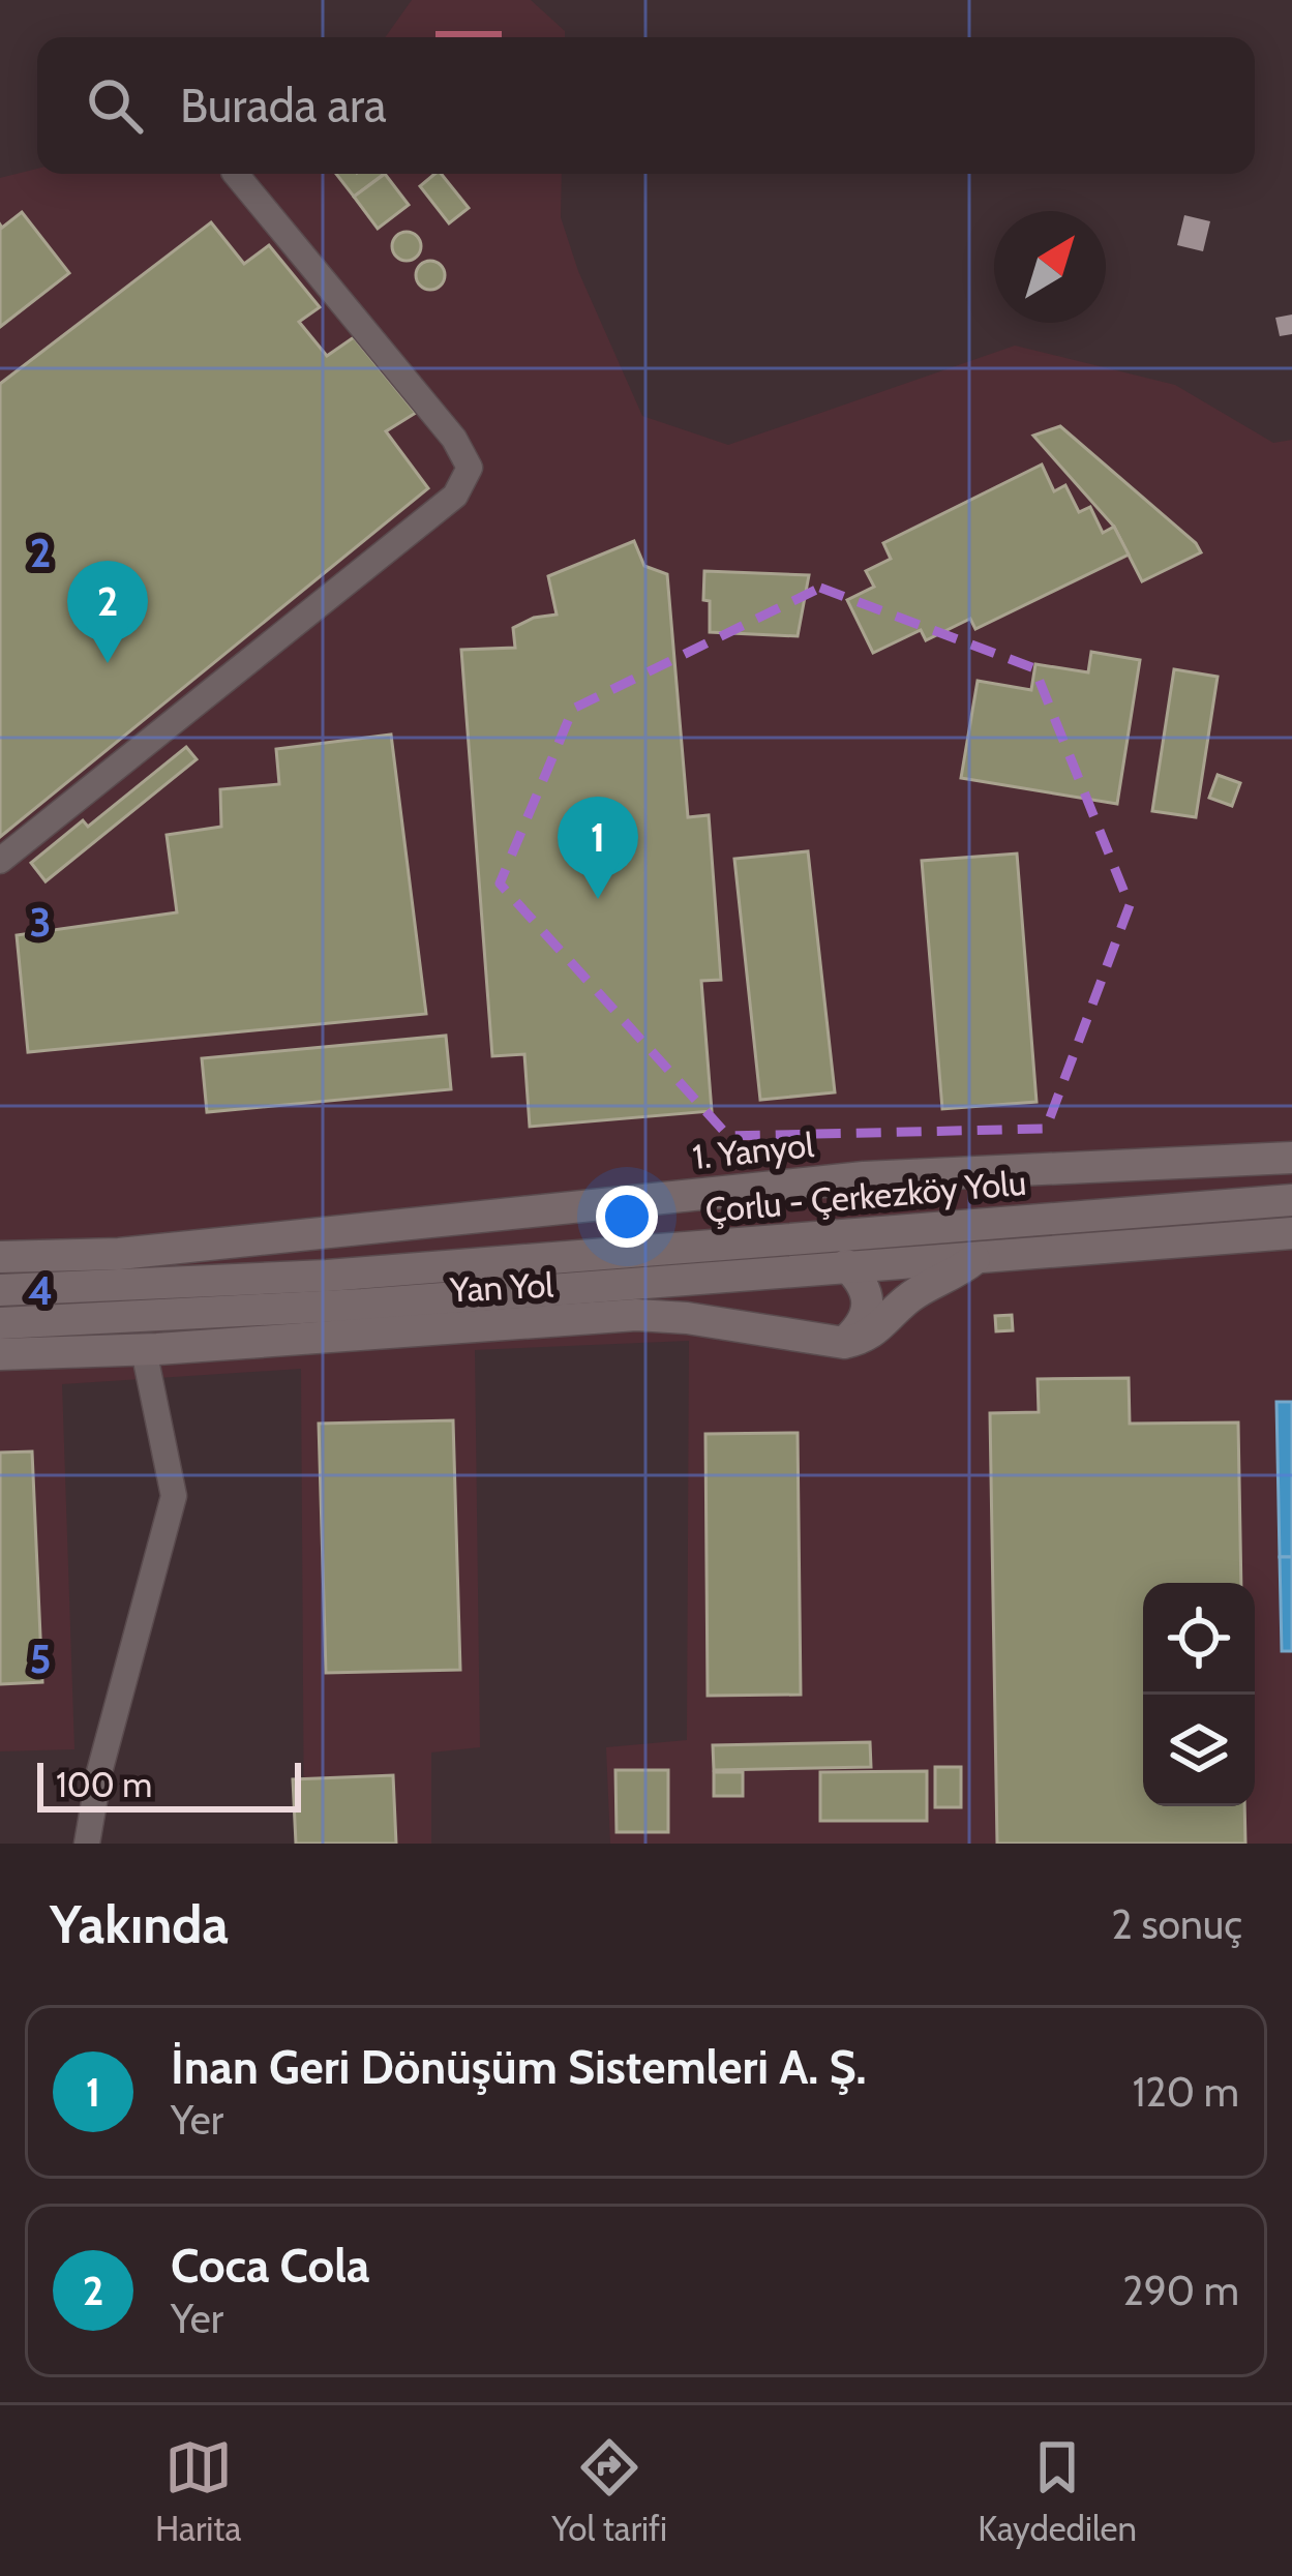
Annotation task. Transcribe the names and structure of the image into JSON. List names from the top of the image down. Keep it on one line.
{"streets":{"main road":["1. Yanyol","Çorlu - Çerkezköy Yolu","Yan Yol"]},"scale_bar":"100 m","north":"top right","page":{"search":"Burada ara","pins":["2","1"],"scale":"100 m","heading":["Yakında","2 sonuç"],"list":[{"mark":"1","name":"İnan Geri Dönüşüm Sistemleri A. Ş.","note":"Yer","value":"120 m"},{"mark":"2","name":"Coca Cola","note":"Yer","value":"290 m"}],"nav":["Harita","Yol tarifi","Kaydedilen"]},"grid":{"rows":["2","3","4","5"]}}
